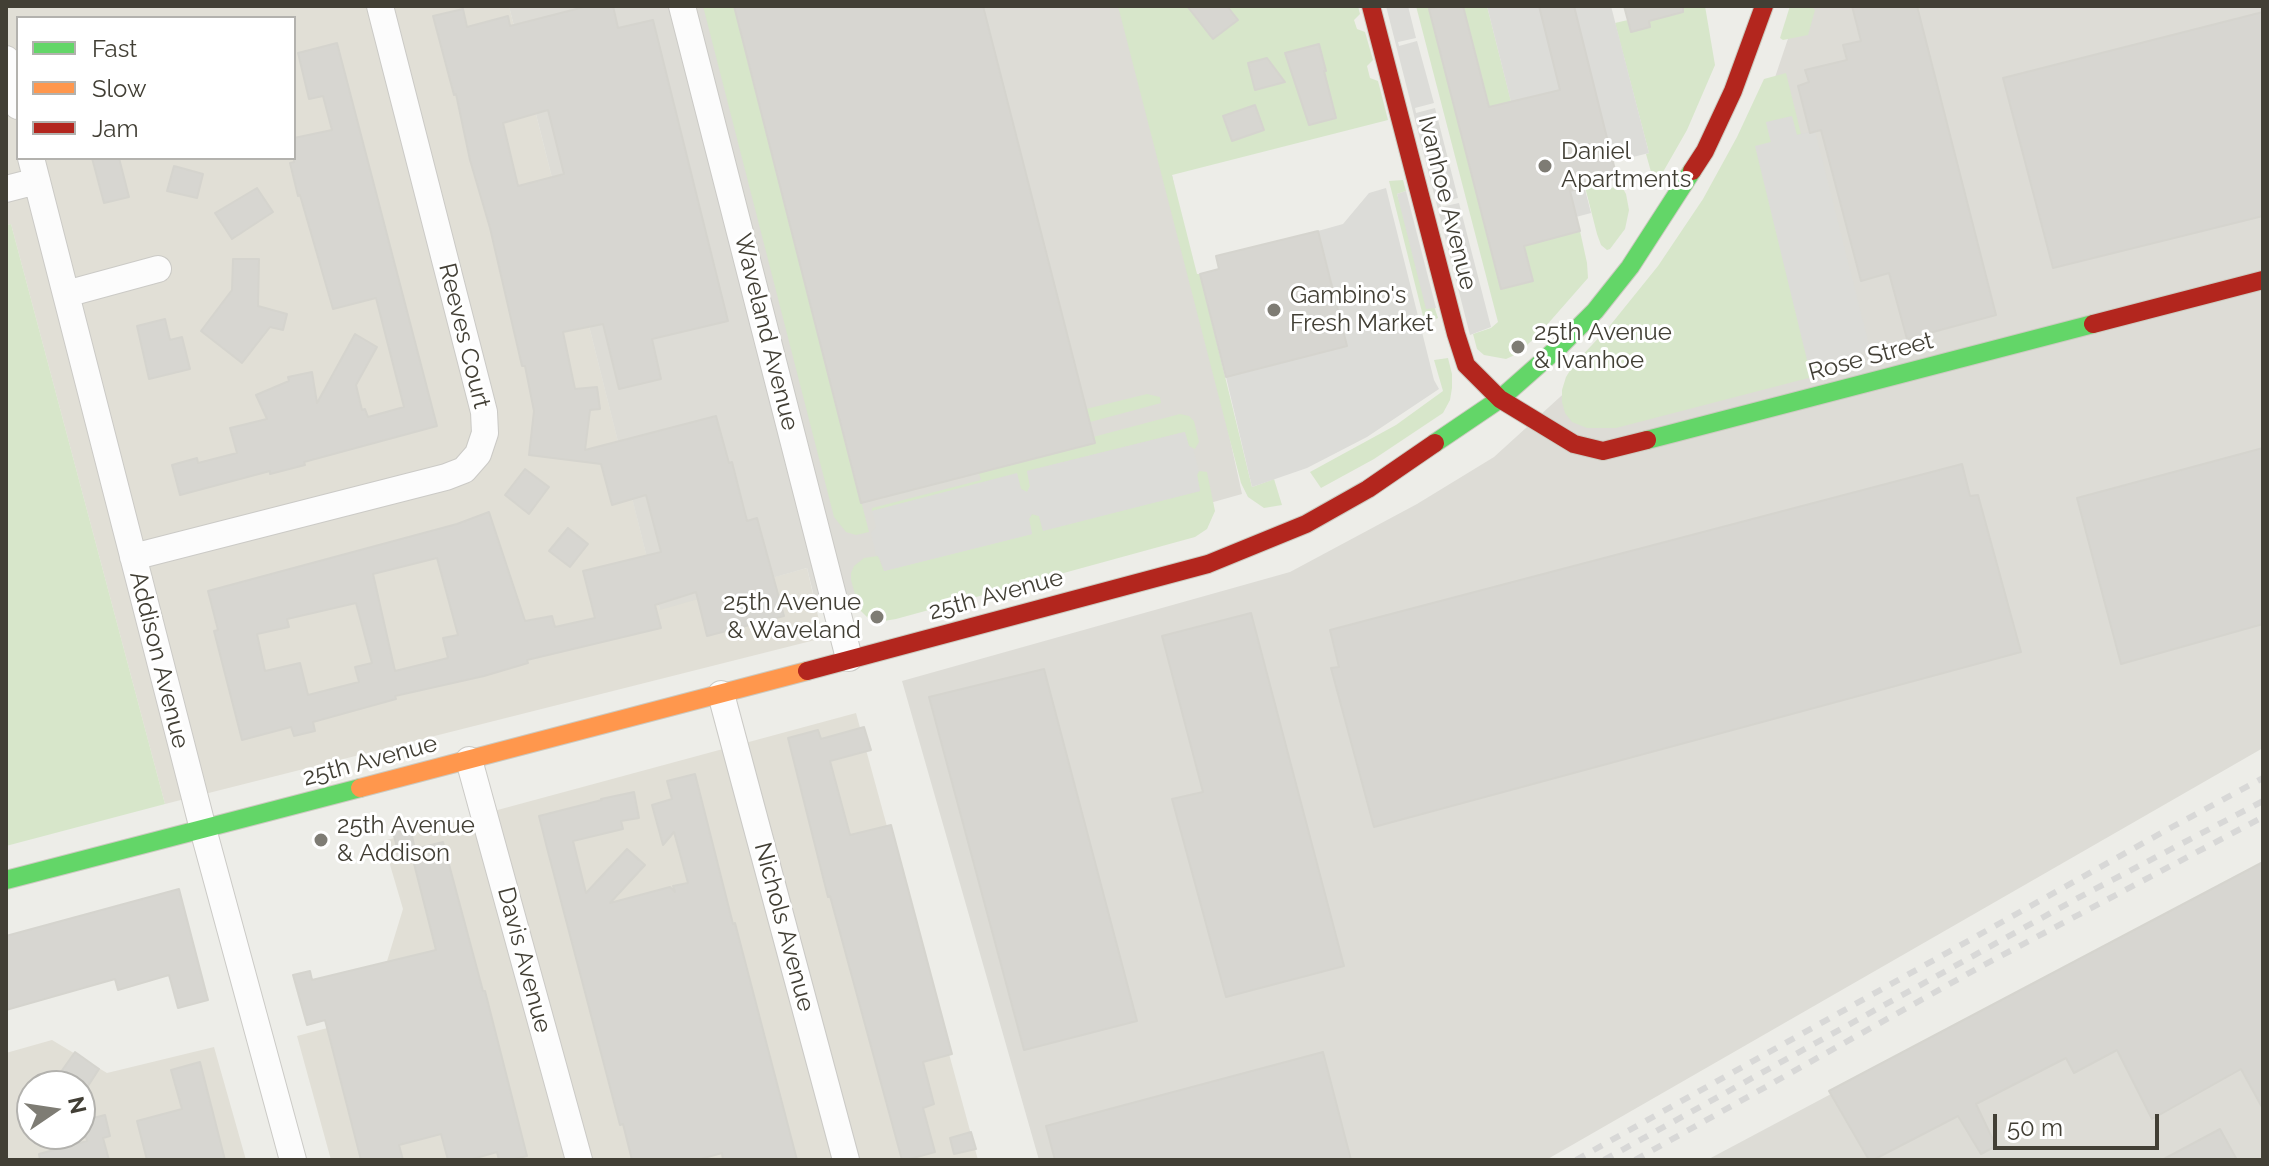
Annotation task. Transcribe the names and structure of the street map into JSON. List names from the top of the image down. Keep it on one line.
{"streets":{"street":["Ivanhoe Avenue","Waveland Avenue","Reeves Court","Rose Street","25th Avenue","Addison Avenue","Nichols Avenue","Davis Avenue"]},"crossings":[["Ivanhoe Avenue","Rose Street"],["Ivanhoe Avenue","25th Avenue"],["Waveland Avenue","25th Avenue"],["Reeves Court","Addison Avenue"],["Rose Street","25th Avenue"],["25th Avenue","Addison Avenue"],["25th Avenue","Nichols Avenue"],["25th Avenue","Davis Avenue"]],"places":["Daniel Apartments","Gambino's Fresh Market","25th Avenue & Ivanhoe","25th Avenue & Waveland","25th Avenue & Addison"],"legend":["Fast","Slow","Jam"],"scale_bar":"50 m","north":"right"}
